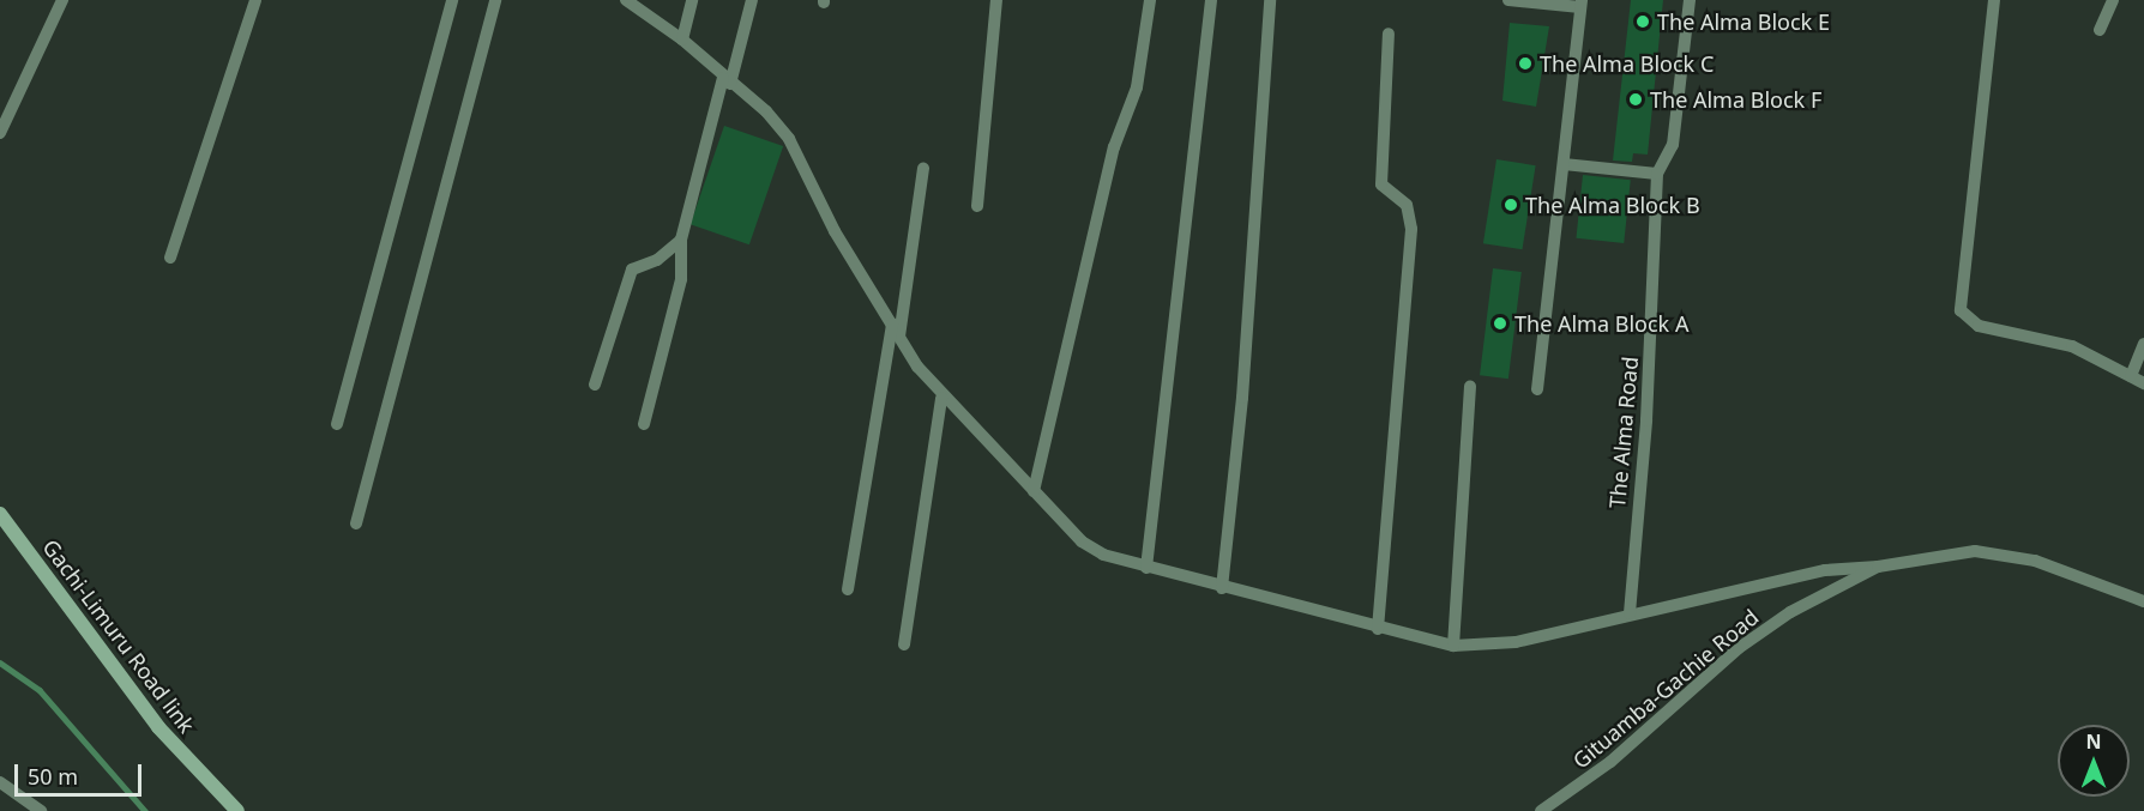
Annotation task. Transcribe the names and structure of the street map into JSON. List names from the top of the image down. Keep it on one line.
{"streets":{"main road":["Gachi-Limuru Road link"],"street":["The Alma Road","Gituamba-Gachie Road"]},"places":["The Alma Block E","The Alma Block C","The Alma Block F","The Alma Block B","The Alma Block A"],"scale_bar":"50 m","north":"top"}
